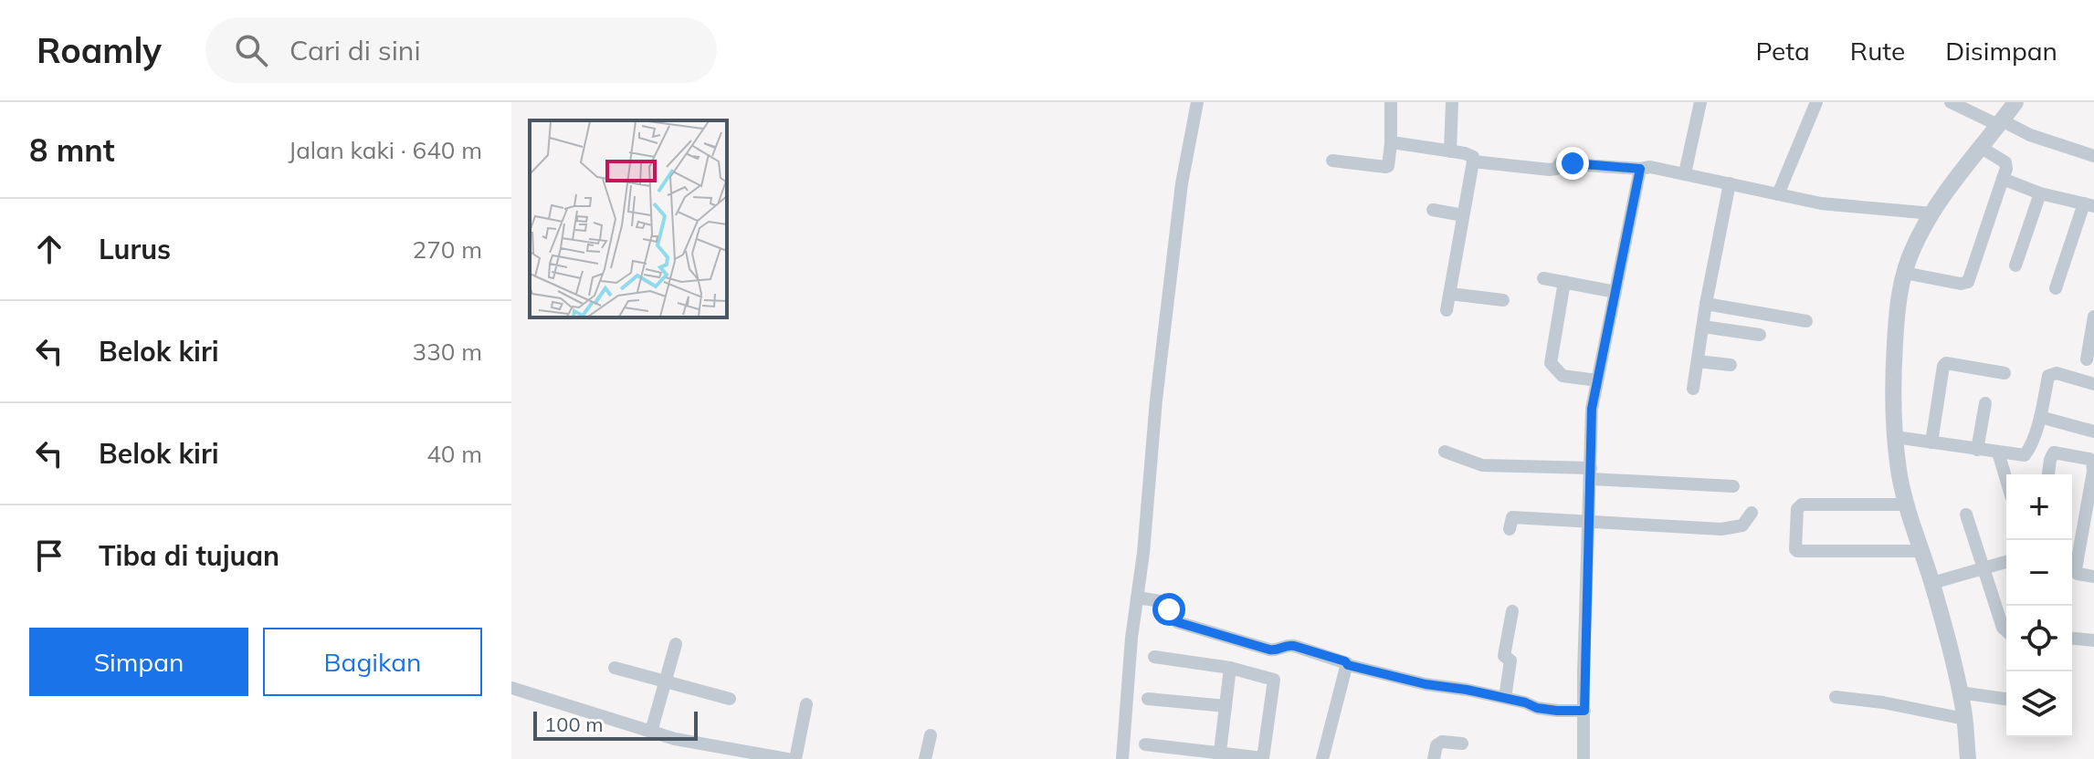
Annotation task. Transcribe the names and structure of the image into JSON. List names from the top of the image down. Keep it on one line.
{"scale_bar":"100 m","page":{"header":"Roamly","search":"Cari di sini","nav":["Peta","Rute","Disimpan"],"heading":["8 mnt","Jalan kaki · 640 m"],"list":[["Lurus","270 m"],["Belok kiri","330 m"],["Belok kiri","40 m"],"Tiba di tujuan"],"map_buttons":["+","−"],"buttons":["Simpan","Bagikan"],"scale":"100 m"}}
